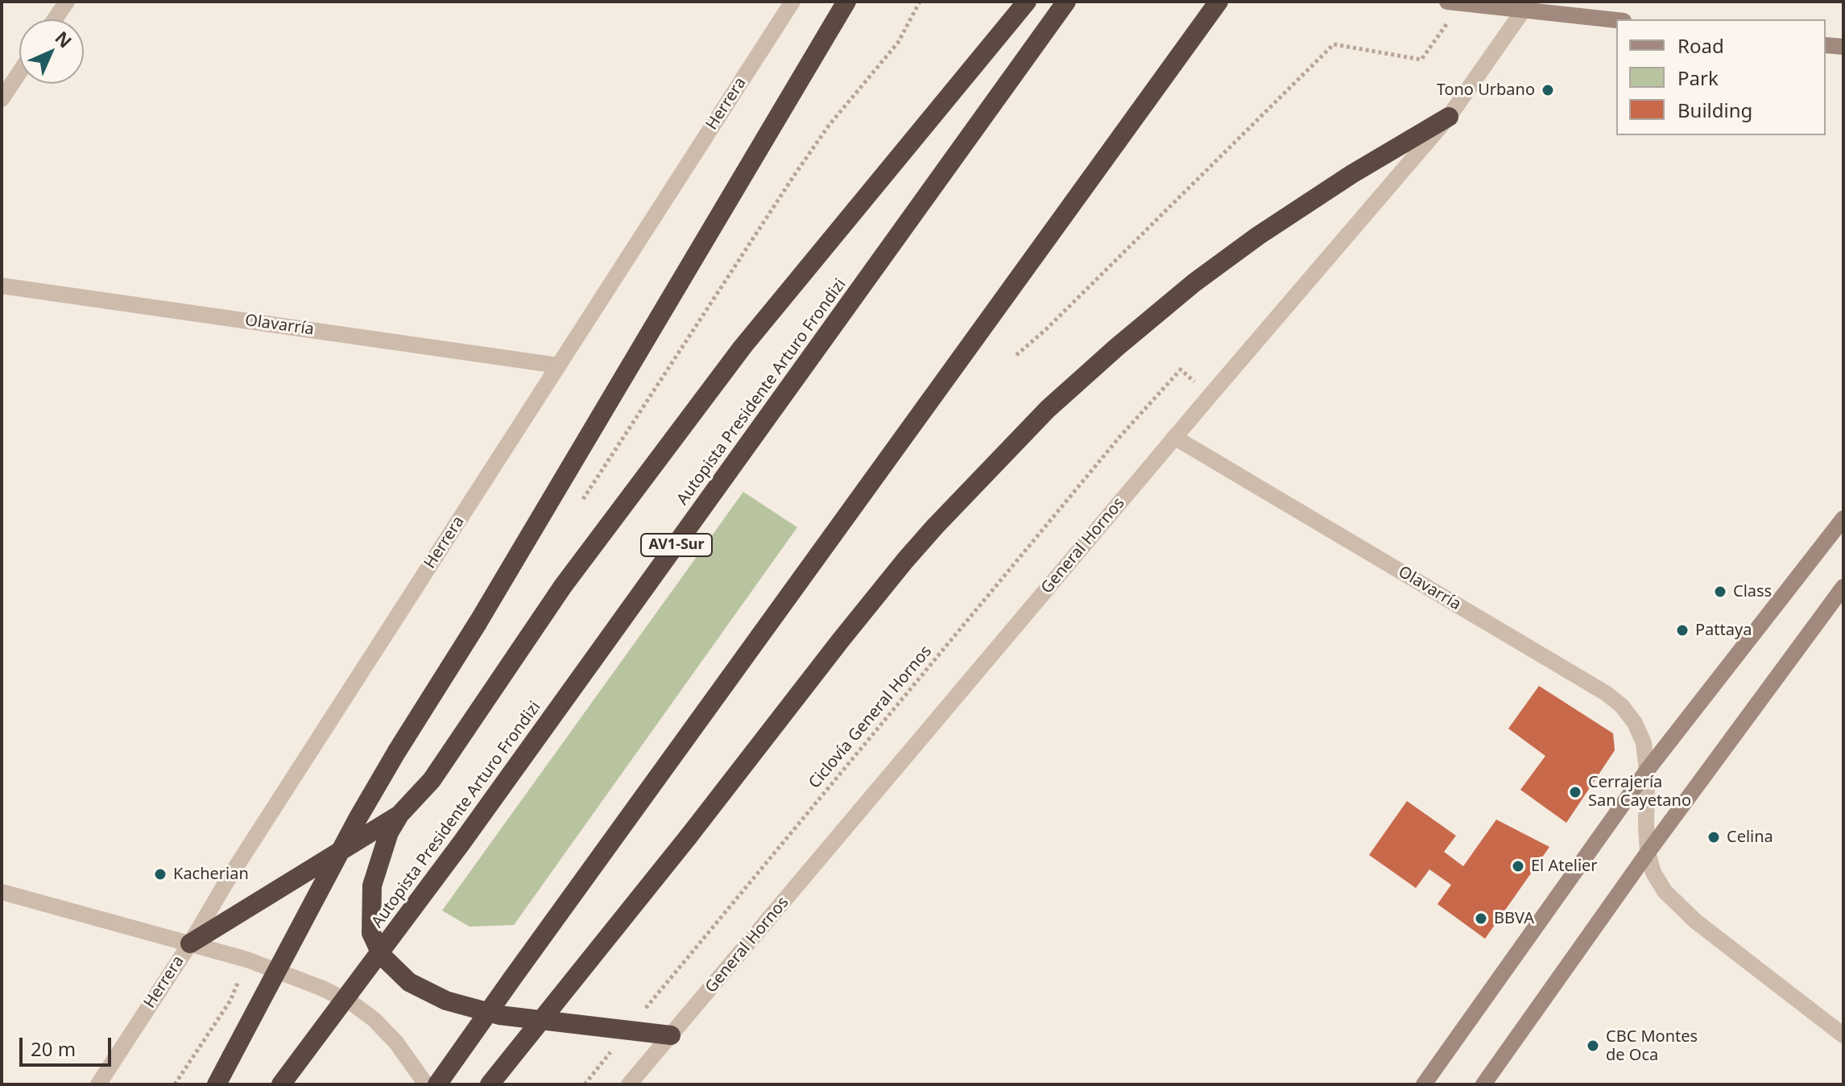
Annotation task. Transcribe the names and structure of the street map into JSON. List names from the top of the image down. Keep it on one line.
{"streets":{"highway":["Autopista Presidente Arturo Frondizi","AV1-Sur"],"street":["Herrera","Olavarría","General Hornos"],"path":["Ciclovía General Hornos"]},"crossings":[["Herrera","Olavarría"],["Olavarría","General Hornos"]],"places":["Tono Urbano","Class","Pattaya","Cerrajería San Cayetano","Celina","El Atelier","Kacherian","BBVA","CBC Montes de Oca"],"legend":["Road","Park","Building"],"scale_bar":"20 m","north":"top right"}
